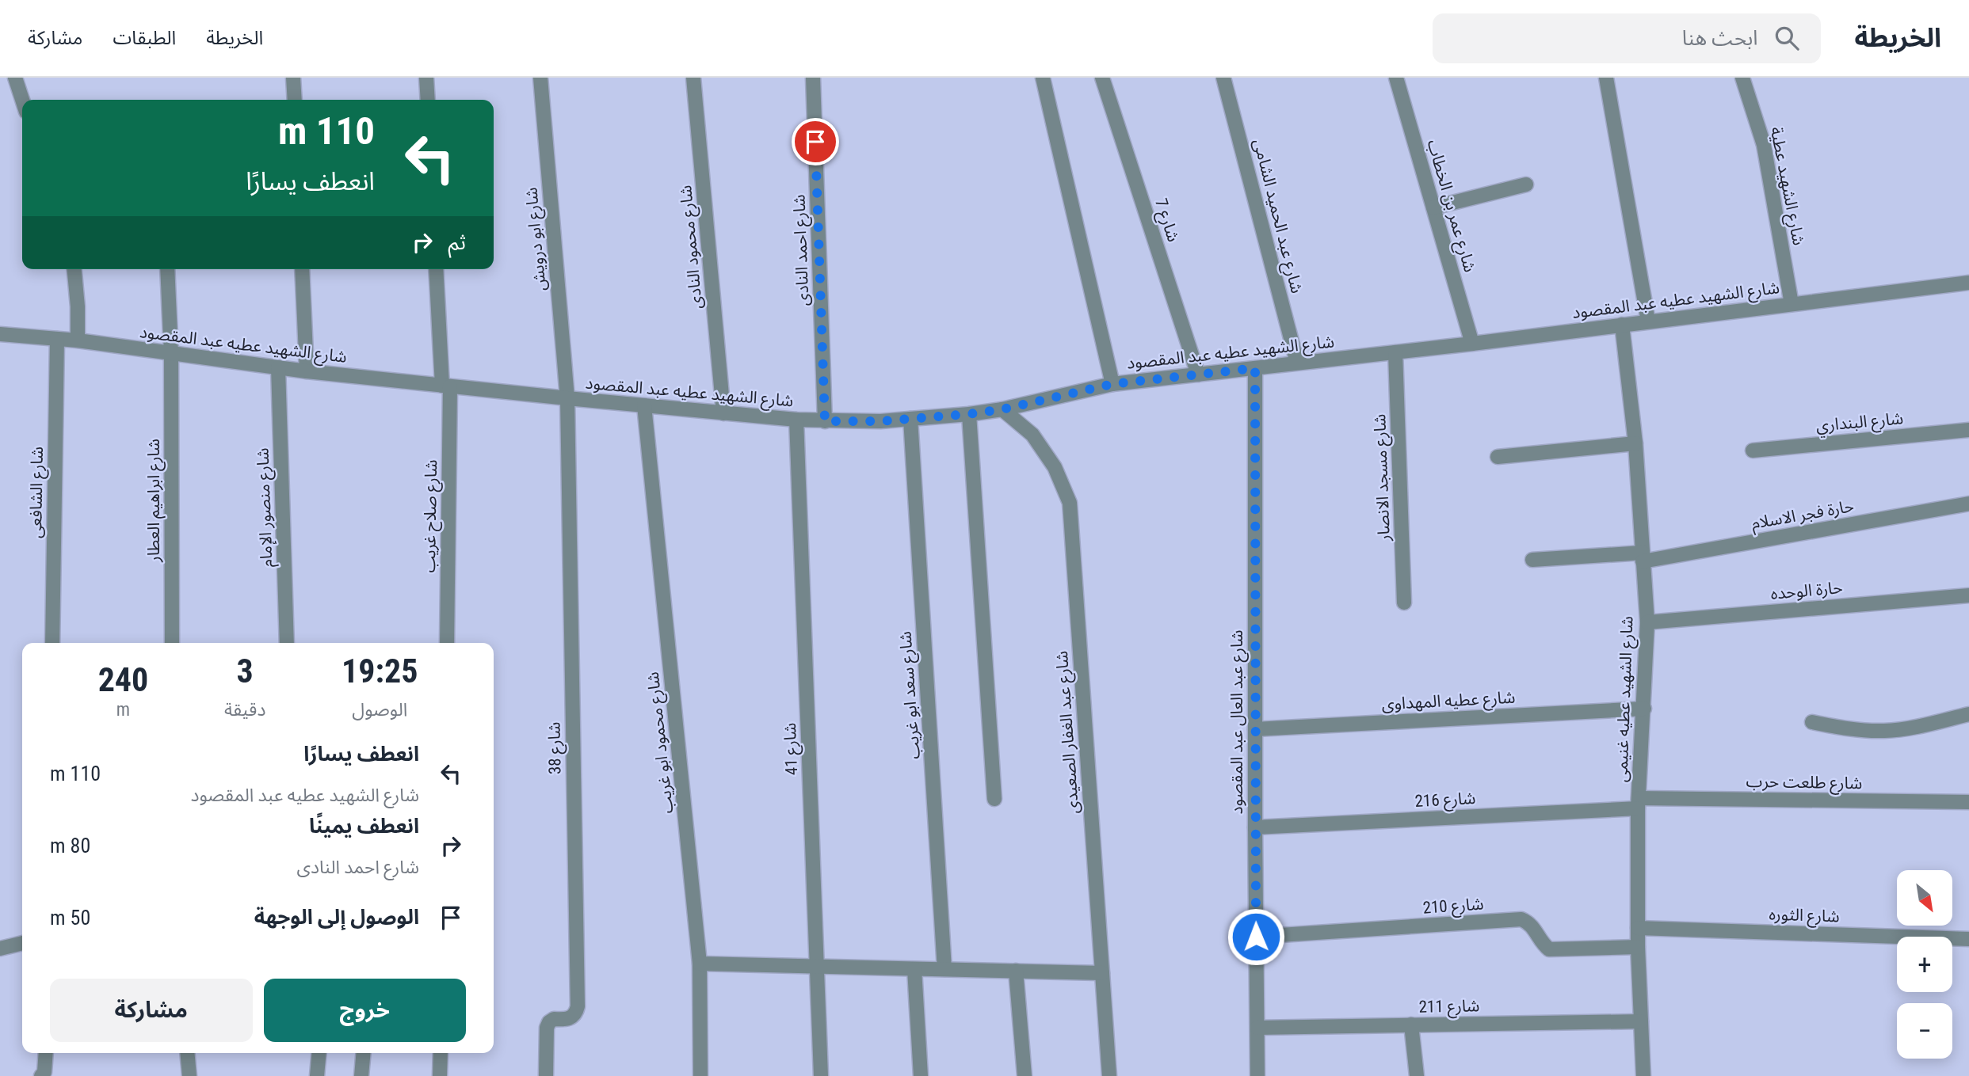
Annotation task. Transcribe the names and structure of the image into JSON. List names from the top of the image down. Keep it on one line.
{"streets":{"street":["شارع الشهيد عطية","شارع عمر بن الخطاب","شارع عبد الحميد الشامى","شارع 7","شارع ابو درويش","شارع محمود النادى","شارع احمد النادى","شارع الشهيد عطيه عبد المقصود","شارع البنداري","شارع مسجد الانصار","شارع الشافعى","شارع ابراهيم العطار","شارع منصور الإمام","حارة فجر الاسلام","شارع صلاح غريب","حارة الوحده","شارع سعد ابو غريب","شارع الشهيد عطيه غنيمى","شارع عطيه المهداوى","شارع عبد العال عبد المقصود","شارع عبد الغفار الصعيدى","شارع محمود ابو غريب","شارع 38","شارع 41","شارع طلعت حرب","شارع 216","شارع 210","شارع الثوره","شارع 211"]},"crossings":[["شارع الشهيد عطية","شارع الشهيد عطيه عبد المقصود"],["شارع عمر بن الخطاب","شارع الشهيد عطيه عبد المقصود"],["شارع عبد الحميد الشامى","شارع الشهيد عطيه عبد المقصود"],["شارع 7","شارع الشهيد عطيه عبد المقصود"],["شارع ابو درويش","شارع الشهيد عطيه عبد المقصود"],["شارع ابو درويش","شارع 38"],["شارع محمود النادى","شارع الشهيد عطيه عبد المقصود"],["شارع احمد النادى","شارع الشهيد عطيه عبد المقصود"],["شارع الشهيد عطيه عبد المقصود","شارع مسجد الانصار"],["شارع الشهيد عطيه عبد المقصود","شارع الشافعى"],["شارع الشهيد عطيه عبد المقصود","شارع ابراهيم العطار"],["شارع الشهيد عطيه عبد المقصود","شارع منصور الإمام"],["شارع الشهيد عطيه عبد المقصود","شارع صلاح غريب"],["شارع الشهيد عطيه عبد المقصود","شارع سعد ابو غريب"],["شارع الشهيد عطيه عبد المقصود","شارع الشهيد عطيه غنيمى"],["شارع الشهيد عطيه عبد المقصود","شارع عبد العال عبد المقصود"],["شارع الشهيد عطيه عبد المقصود","شارع عبد الغفار الصعيدى"],["شارع الشهيد عطيه عبد المقصود","شارع محمود ابو غريب"],["شارع الشهيد عطيه عبد المقصود","شارع 38"],["شارع الشهيد عطيه عبد المقصود","شارع 41"],["حارة فجر الاسلام","شارع الشهيد عطيه غنيمى"],["حارة الوحده","شارع الشهيد عطيه غنيمى"],["شارع الشهيد عطيه غنيمى","شارع عطيه المهداوى"],["شارع الشهيد عطيه غنيمى","شارع طلعت حرب"],["شارع الشهيد عطيه غنيمى","شارع 216"],["شارع الشهيد عطيه غنيمى","شارع 210"],["شارع الشهيد عطيه غنيمى","شارع الثوره"],["شارع الشهيد عطيه غنيمى","شارع 211"],["شارع عطيه المهداوى","شارع عبد العال عبد المقصود"],["شارع عبد العال عبد المقصود","شارع 216"],["شارع عبد العال عبد المقصود","شارع 210"],["شارع عبد العال عبد المقصود","شارع 211"],["شارع طلعت حرب","شارع 216"]],"north":"bottom right","page":{"header":"الخريطة","search":"ابحث هنا","nav":["الخريطة","الطبقات","مشاركة"],"turn":["110 m","انعطف يسارًا"],"then":"ثم","eta":["19:25","الوصول","3","دقيقة","240","m"],"list":[{"name":"انعطف يسارًا","note":"شارع الشهيد عطيه عبد المقصود","value":"110 m"},{"name":"انعطف يمينًا","note":"شارع احمد النادى","value":"80 m"},{"name":"الوصول إلى الوجهة","value":"50 m"}],"map_buttons":["+","−"],"buttons":["خروج","مشاركة"]}}
